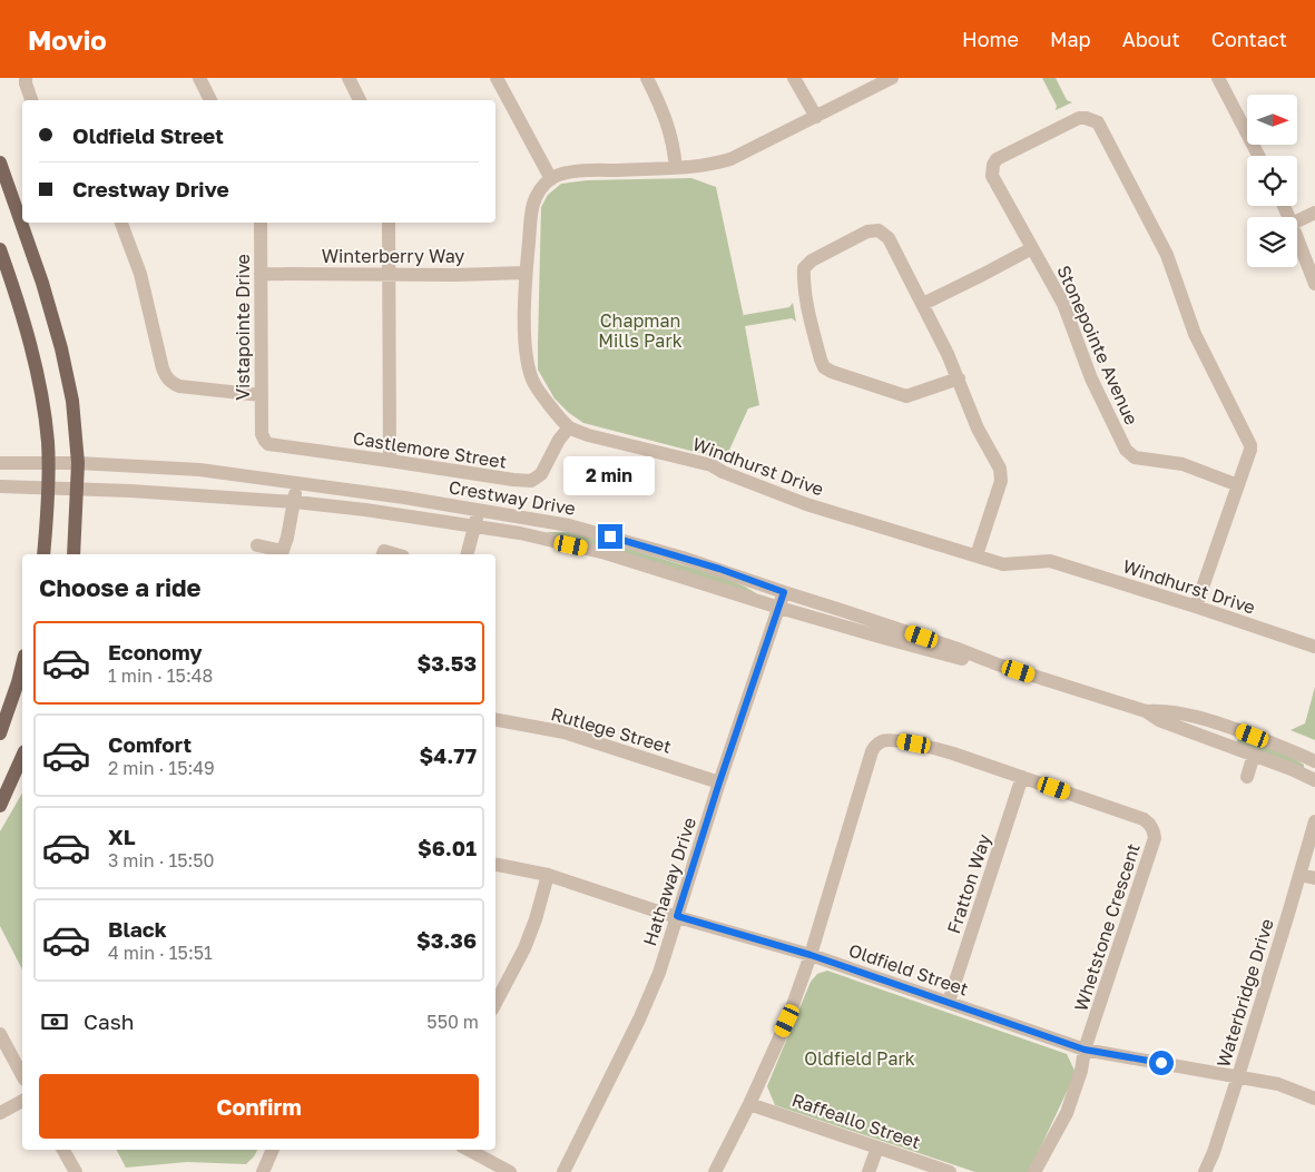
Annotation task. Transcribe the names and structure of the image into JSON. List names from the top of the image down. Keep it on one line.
{"streets":{"street":["Winterberry Way","Vistapointe Drive","Stonepointe Avenue","Castlemore Street","Windhurst Drive","Crestway Drive","Rutlege Street","Hathaway Drive","Fratton Way","Whetstone Crescent","Oldfield Street","Waterbridge Drive","Raffeallo Street"]},"crossings":[["Winterberry Way","Vistapointe Drive"],["Winterberry Way","Windhurst Drive"],["Vistapointe Drive","Castlemore Street"],["Stonepointe Avenue","Windhurst Drive"],["Castlemore Street","Windhurst Drive"],["Crestway Drive","Hathaway Drive"],["Rutlege Street","Hathaway Drive"],["Hathaway Drive","Oldfield Street"],["Fratton Way","Whetstone Crescent"],["Fratton Way","Oldfield Street"],["Whetstone Crescent","Oldfield Street"],["Oldfield Street","Waterbridge Drive"]],"parks":["Chapman Mills Park","Oldfield Park"],"north":"right","page":{"header":"Movio","nav":["Home","Map","About","Contact"],"banner":["Oldfield Street","Crestway Drive"],"bubble":"2 min","heading":"Choose a ride","list":[{"name":"Economy","note":"1 min · 15:48","value":"$3.53"},{"name":"Comfort","note":"2 min · 15:49","value":"$4.77"},{"name":"XL","note":"3 min · 15:50","value":"$6.01"},{"name":"Black","note":"4 min · 15:51","value":"$3.36"}],"pay":["Cash","550 m"],"buttons":"Confirm"}}
